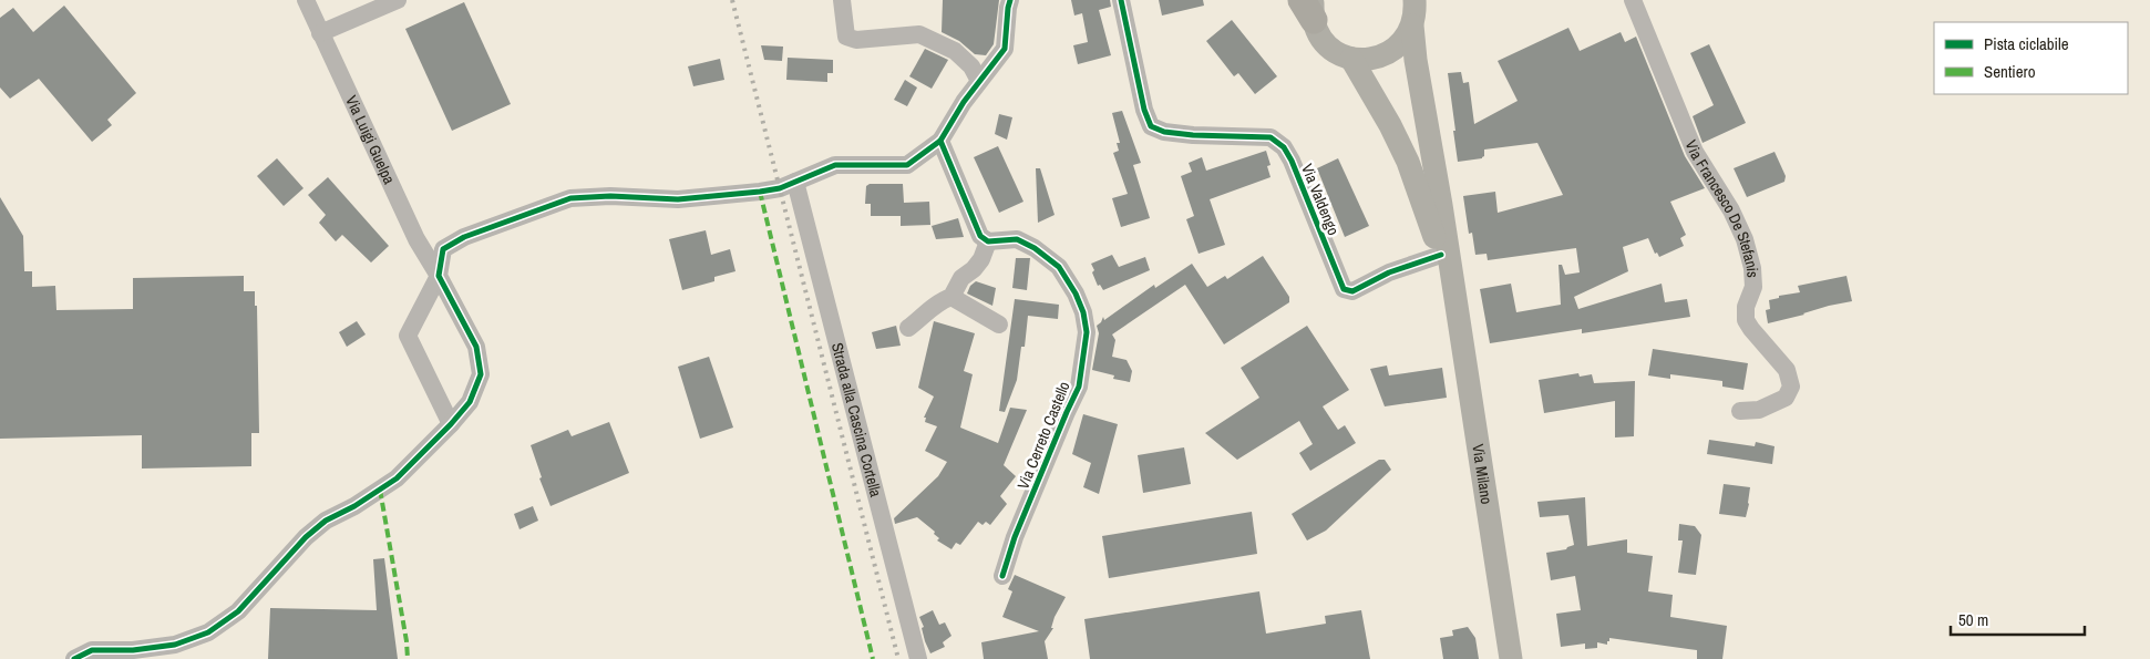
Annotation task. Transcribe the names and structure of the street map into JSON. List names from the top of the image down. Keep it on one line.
{"streets":{"main road":["Via Milano"],"street":["Via Luigi Guelpa","Via Valdengo","Via Francesco De Stefanis","Strada alla Cascina Cortella","Via Cerreto Castello"]},"crossings":[["Via Valdengo","Via Milano"]],"legend":["Pista ciclabile","Sentiero"],"scale_bar":"50 m"}
